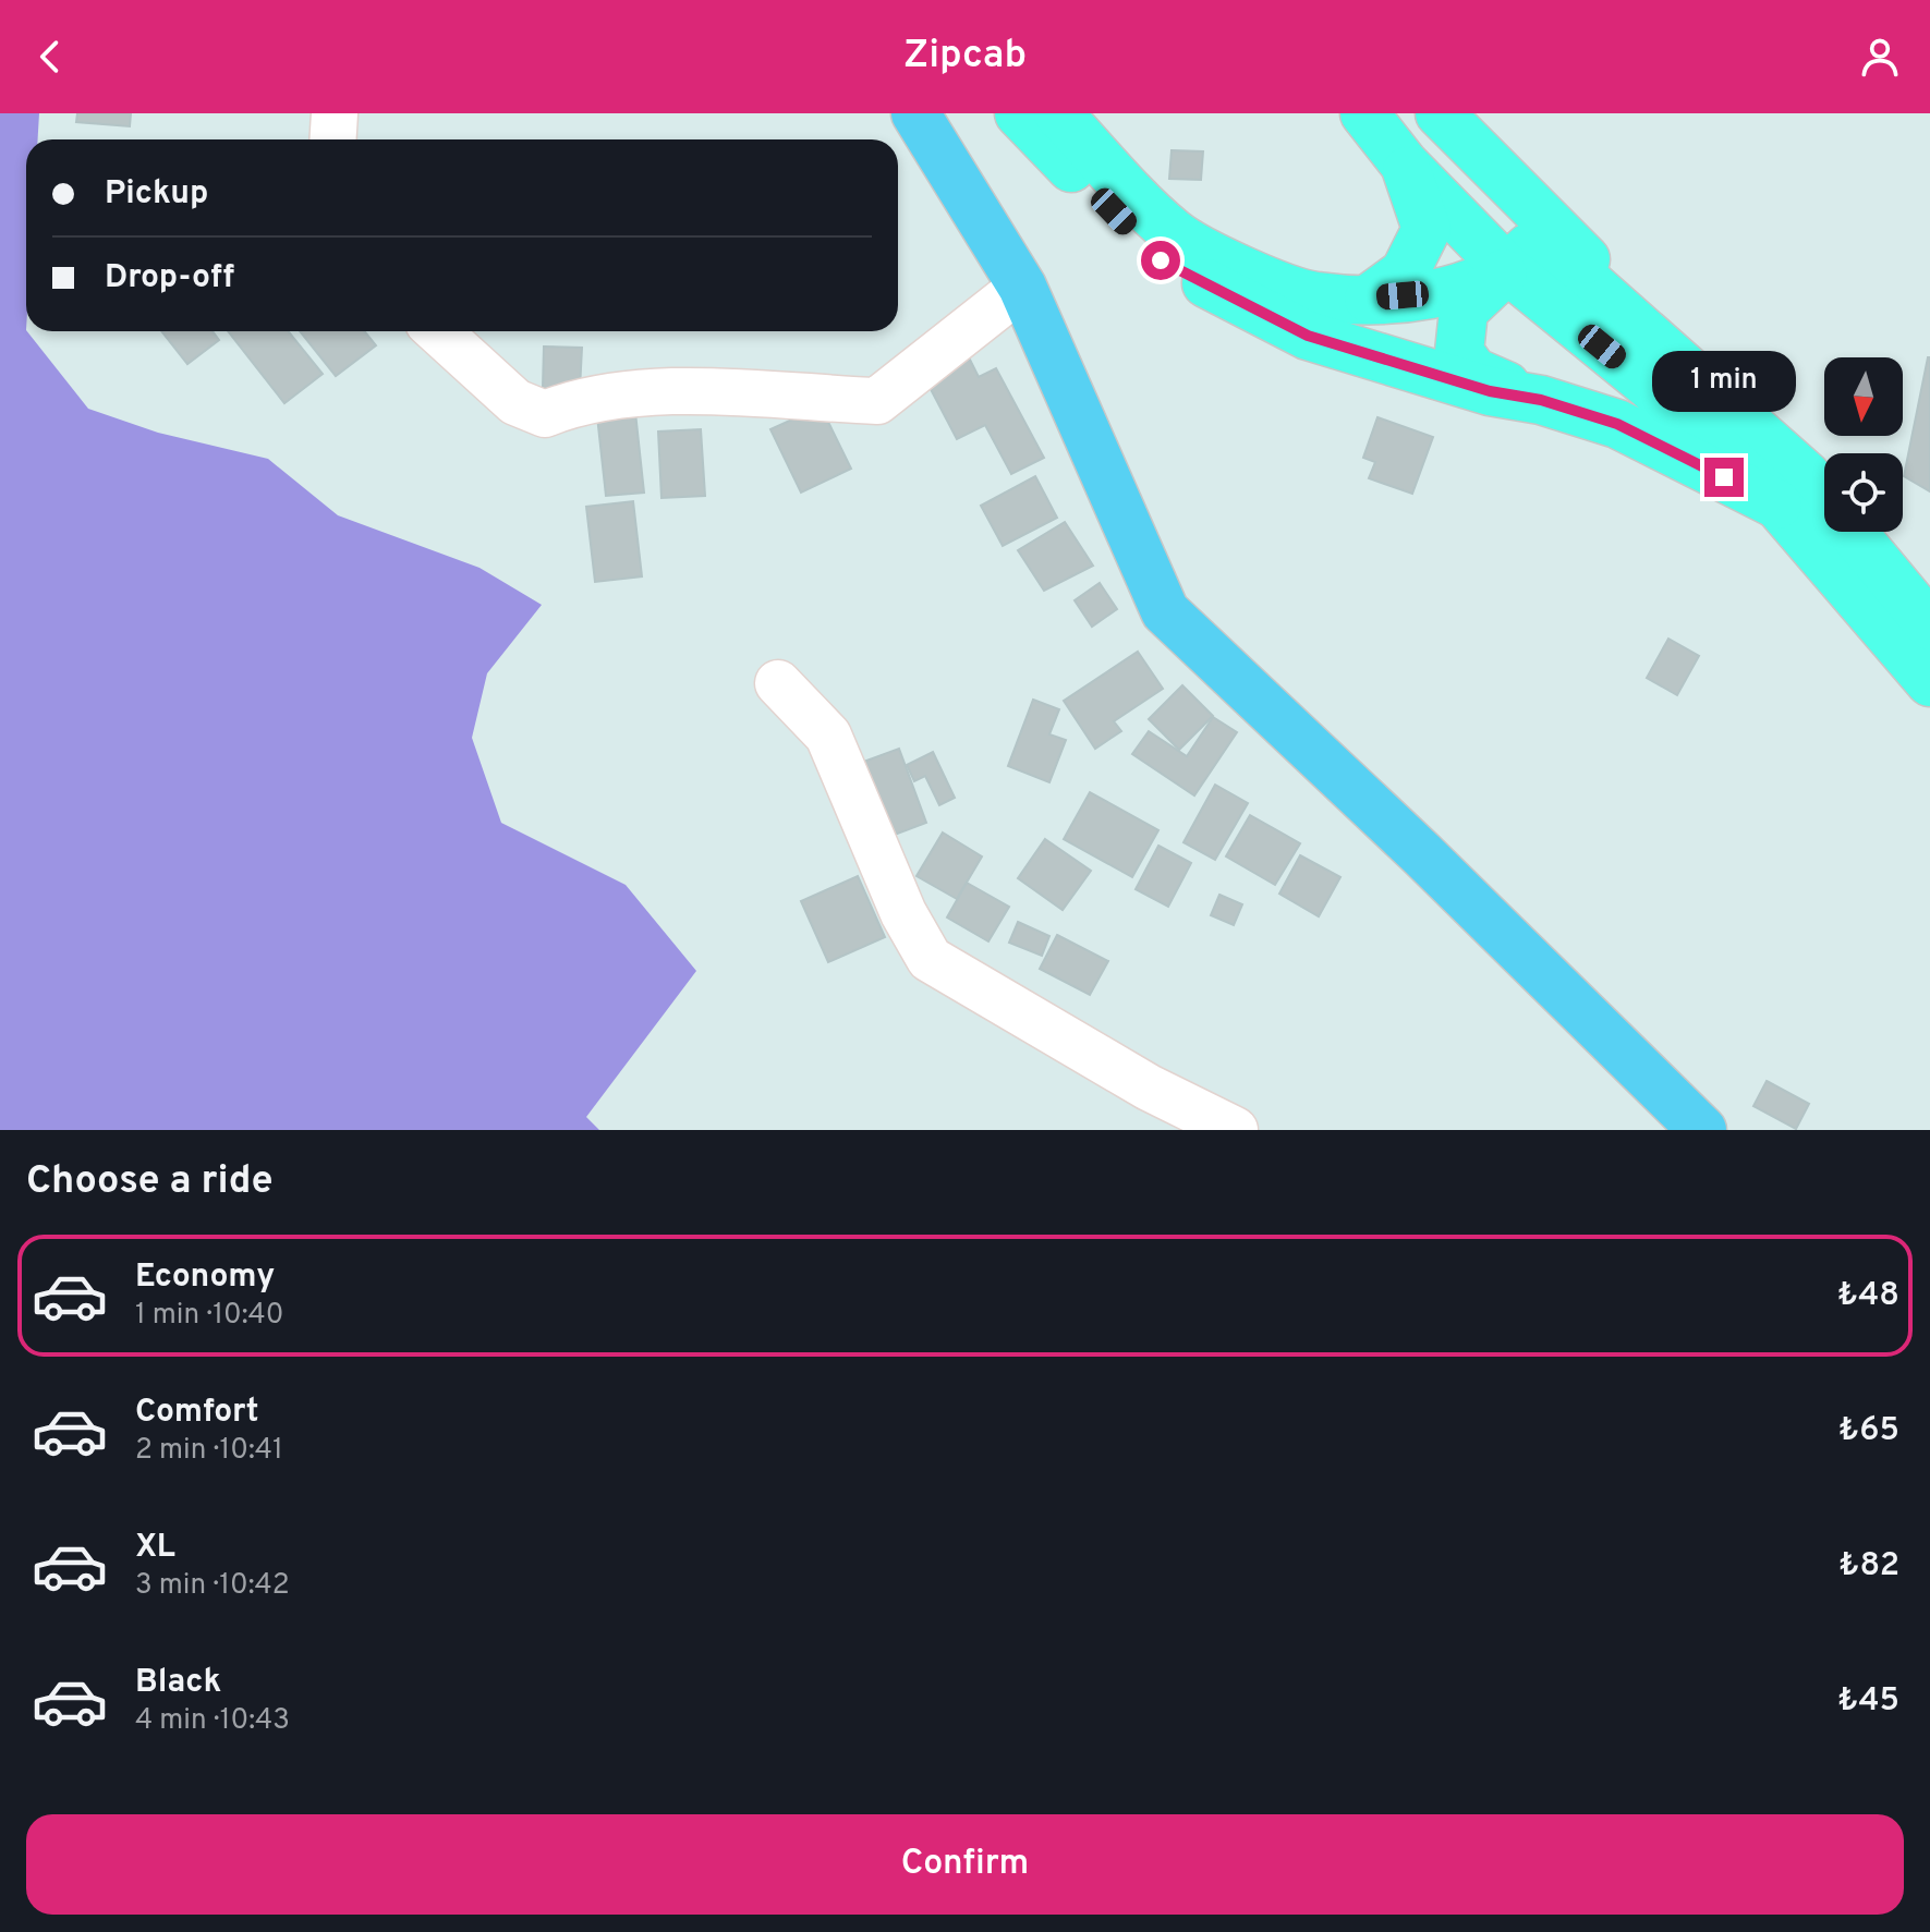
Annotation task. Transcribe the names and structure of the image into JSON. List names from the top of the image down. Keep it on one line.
{"north":"bottom","page":{"header":"Zipcab","banner":["Pickup","Drop-off"],"bubble":"1 min","heading":"Choose a ride","list":[{"name":"Economy","note":"1 min · 10:40","value":"₺48"},{"name":"Comfort","note":"2 min · 10:41","value":"₺65"},{"name":"XL","note":"3 min · 10:42","value":"₺82"},{"name":"Black","note":"4 min · 10:43","value":"₺45"}],"buttons":"Confirm"}}
